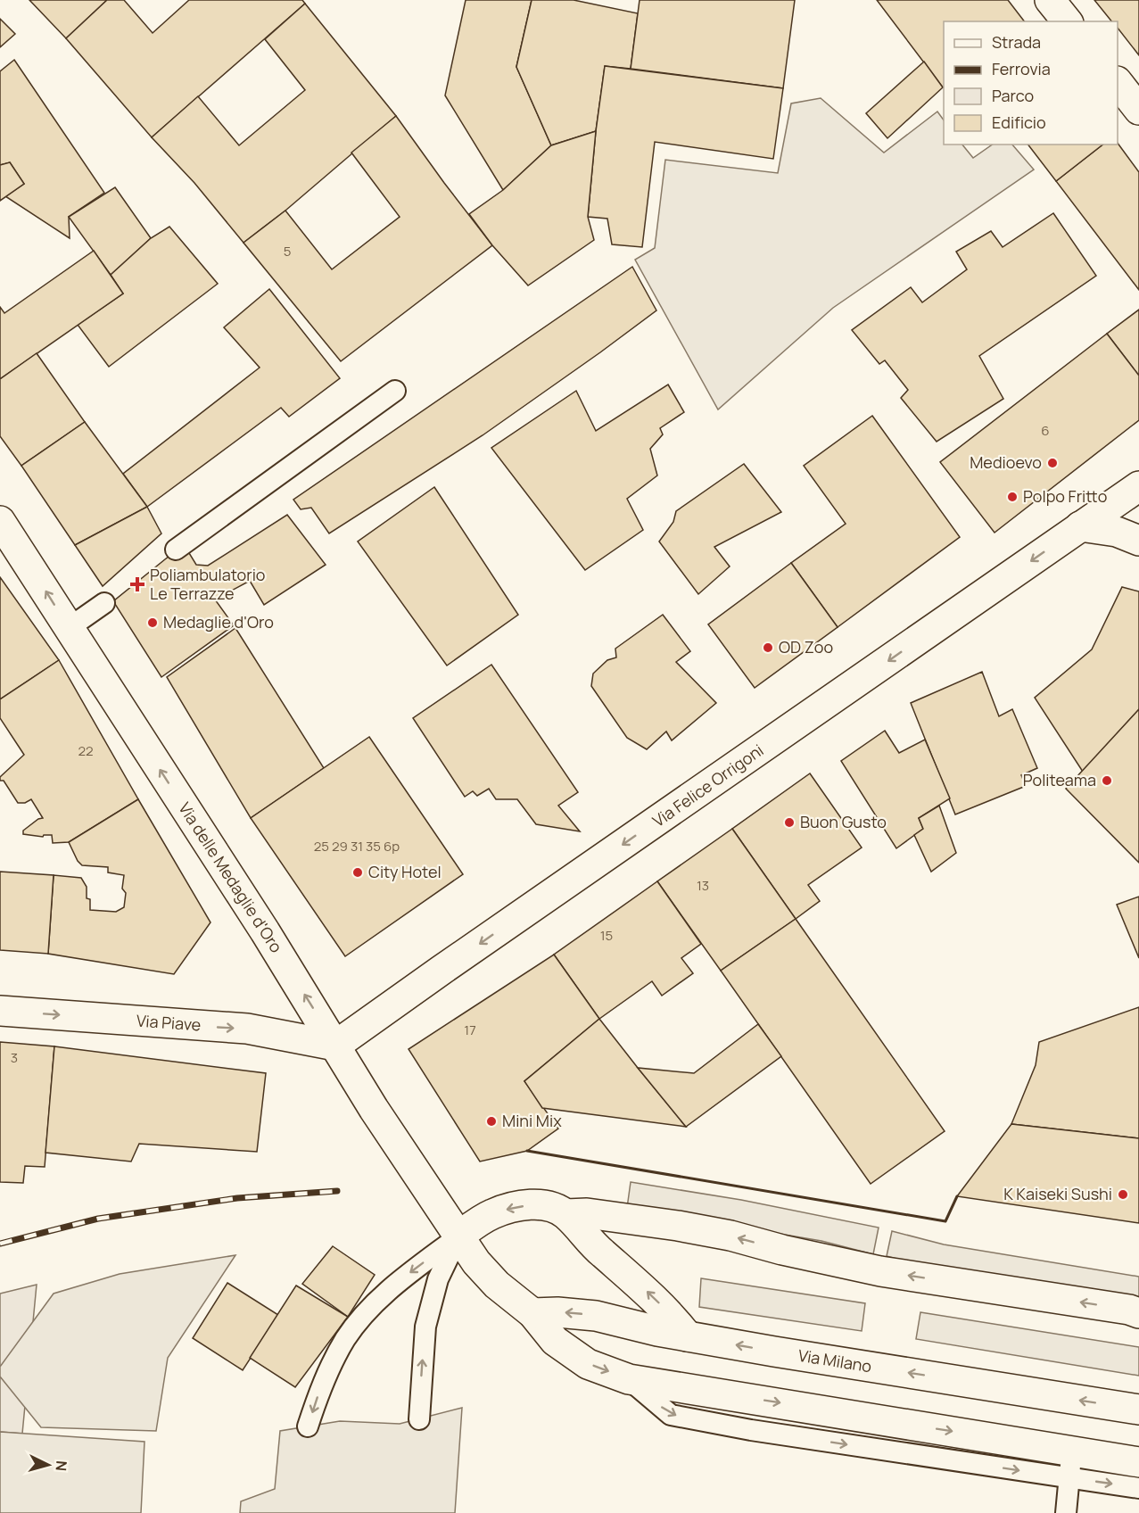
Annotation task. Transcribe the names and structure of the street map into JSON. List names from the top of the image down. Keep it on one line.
{"streets":{"main road":["Via Felice Orrigoni","Via delle Medaglie d'Oro","Via Piave","Via Milano"]},"crossings":[["Via Felice Orrigoni","Via delle Medaglie d'Oro"],["Via Felice Orrigoni","Via Piave"],["Via delle Medaglie d'Oro","Via Piave"]],"one_way":["Via Felice Orrigoni","Via delle Medaglie d'Oro","Via Piave"],"places":{"other":["Medioevo","Polpo Fritto","Medaglie d'Oro","OD Zoo","Politeama","Buon Gusto","City Hotel","Mini Mix","K Kaiseki Sushi"],"health":["Poliambulatorio Le Terrazze"]},"house_numbers":["5","6","22","25 29 31 35 6p","13","15","17","3"],"legend":["Strada","Ferrovia","Parco","Edificio"],"north":"right"}
